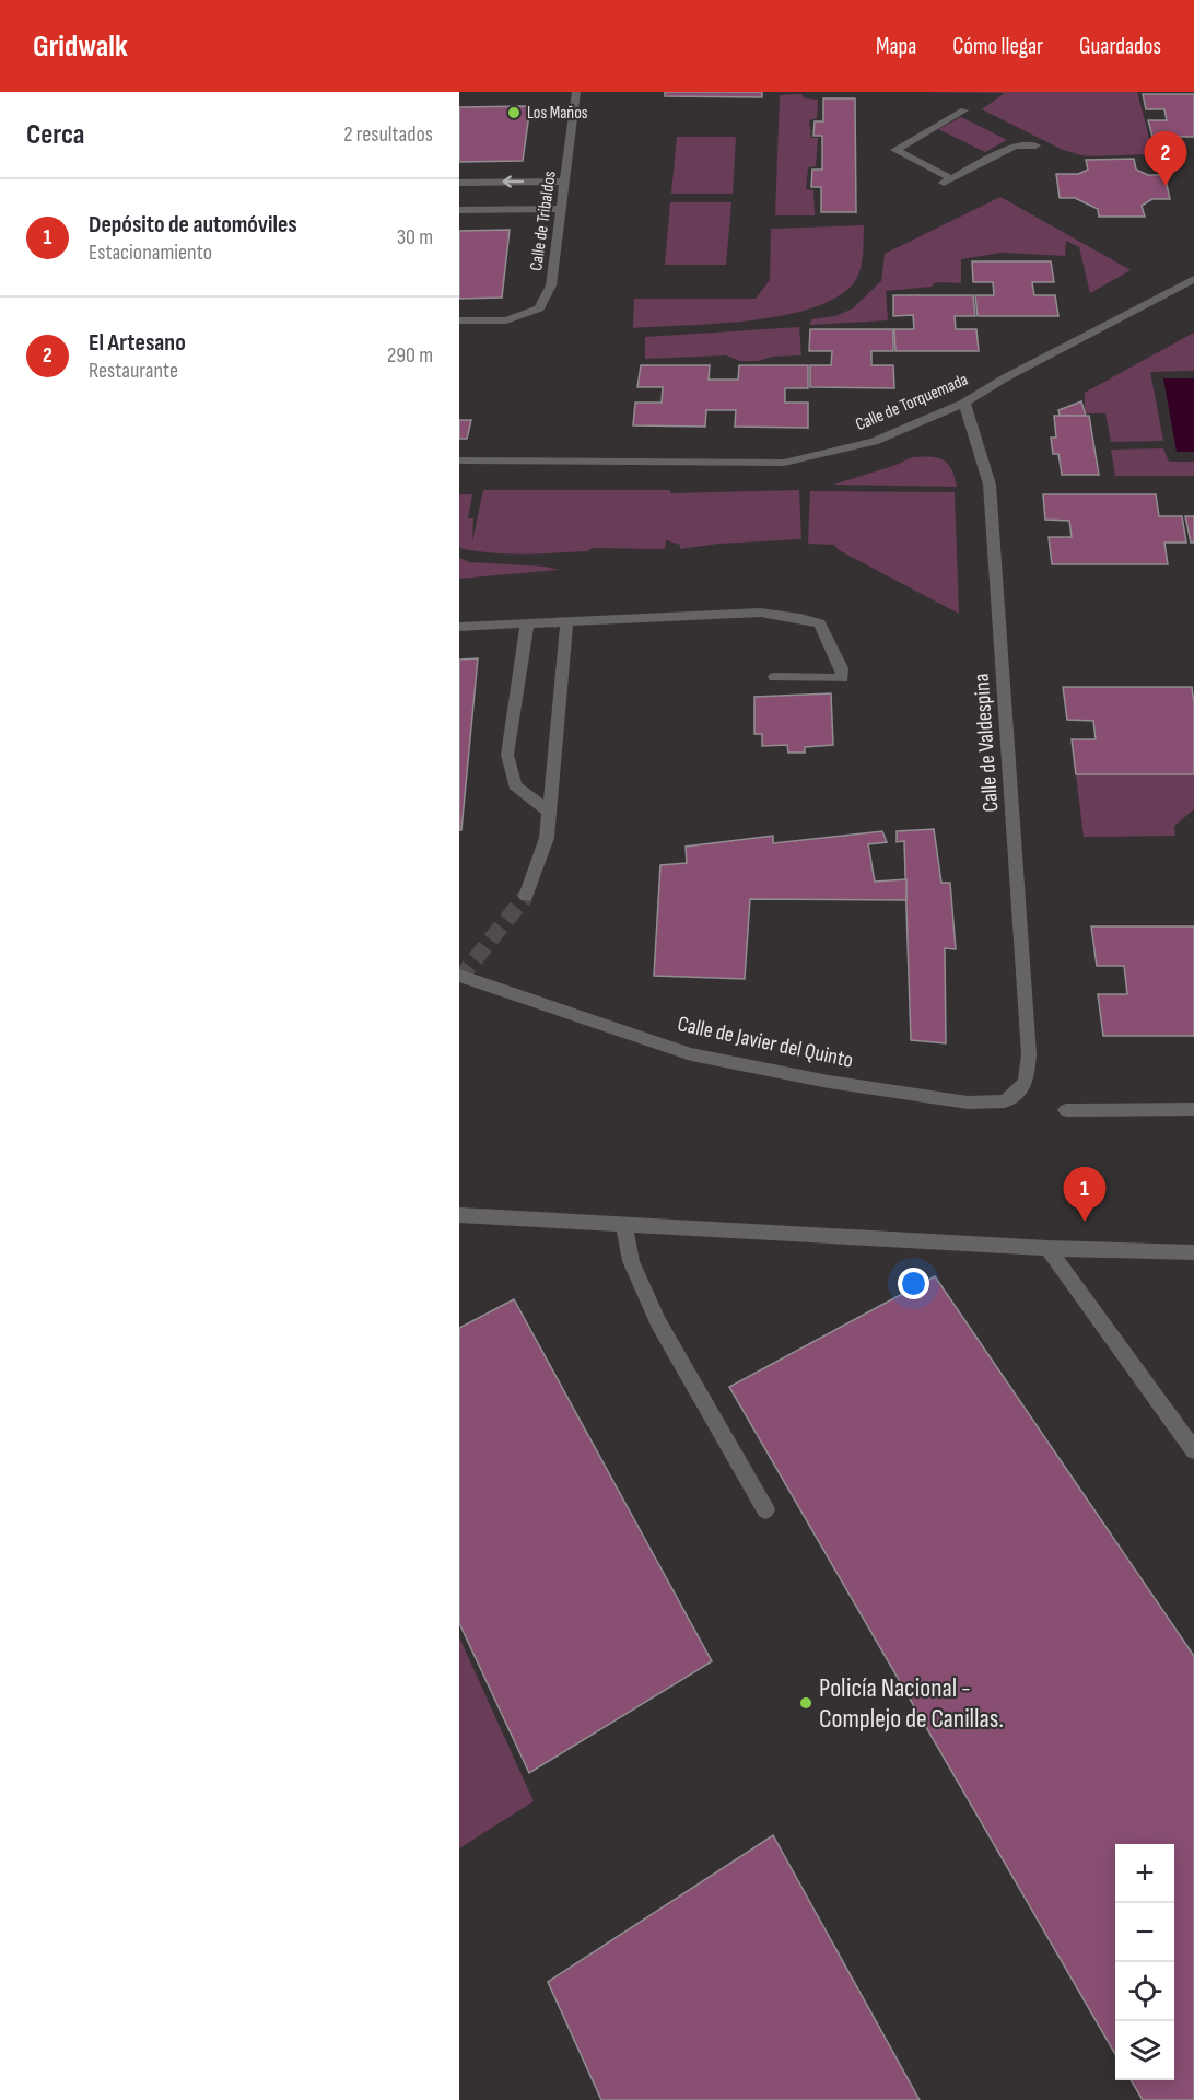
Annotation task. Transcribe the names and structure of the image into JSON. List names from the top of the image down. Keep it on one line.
{"streets":{"street":["Calle de Tribaldos","Calle de Torquemada","Calle de Valdespina","Calle de Javier del Quinto"]},"crossings":[["Calle de Torquemada","Calle de Valdespina"],["Calle de Valdespina","Calle de Javier del Quinto"]],"places":["Los Maños","Policía Nacional - Complejo de Canillas."],"page":{"header":"Gridwalk","nav":["Mapa","Cómo llegar","Guardados"],"heading":["Cerca","2 resultados"],"pins":["2","1"],"list":[{"mark":"1","name":"Depósito de automóviles","note":"Estacionamiento","value":"30 m"},{"mark":"2","name":"El Artesano","note":"Restaurante","value":"290 m"}],"map_buttons":["+","−"]}}
